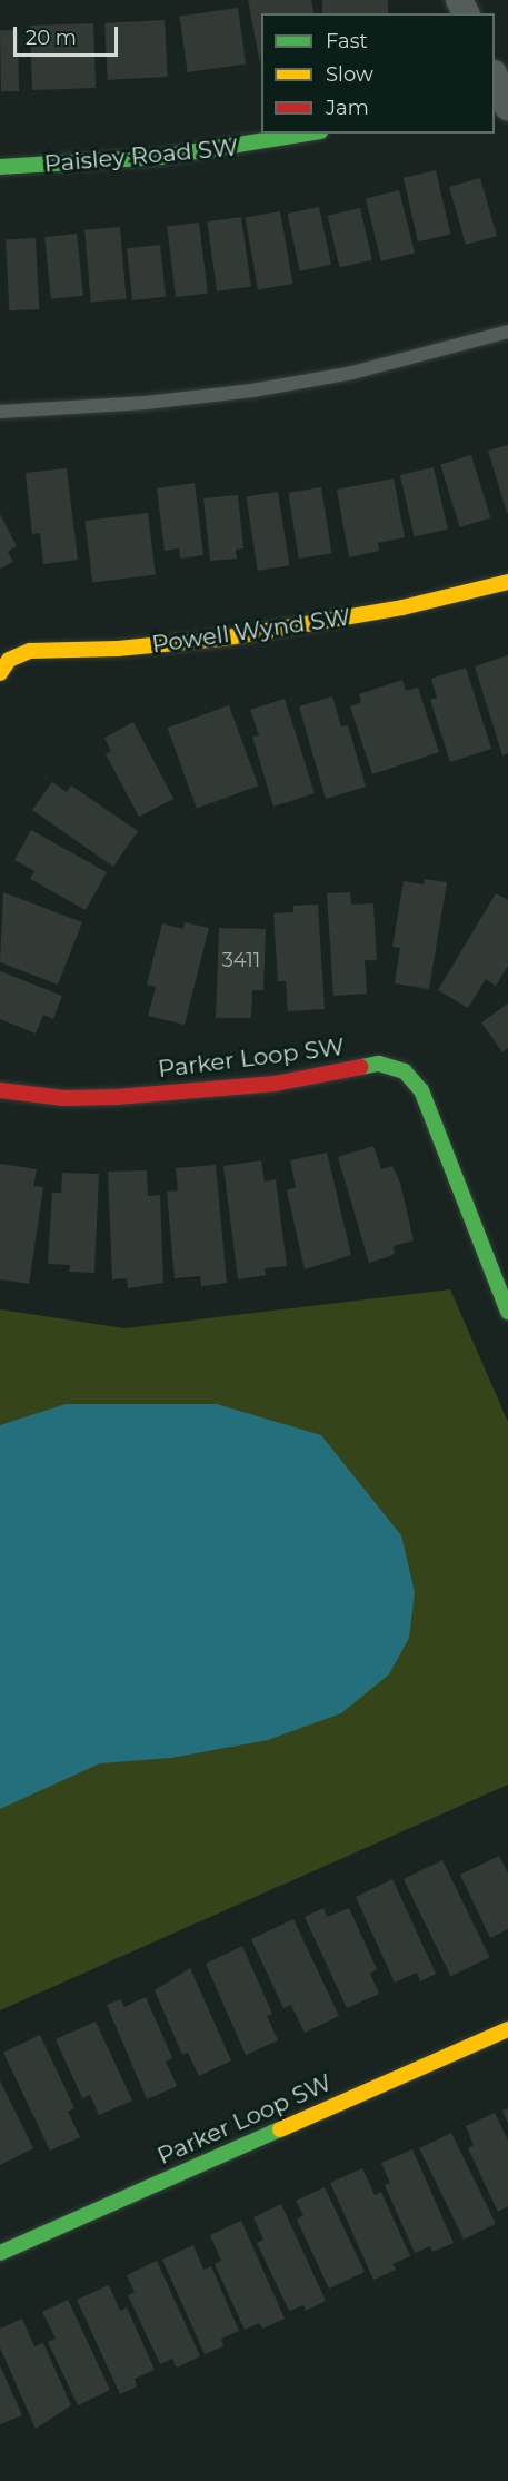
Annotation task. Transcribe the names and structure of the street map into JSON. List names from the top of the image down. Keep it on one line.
{"streets":{"street":["Paisley Road SW","Powell Wynd SW","Parker Loop SW"]},"house_numbers":["3411"],"legend":["Fast","Slow","Jam"],"scale_bar":"20 m"}
